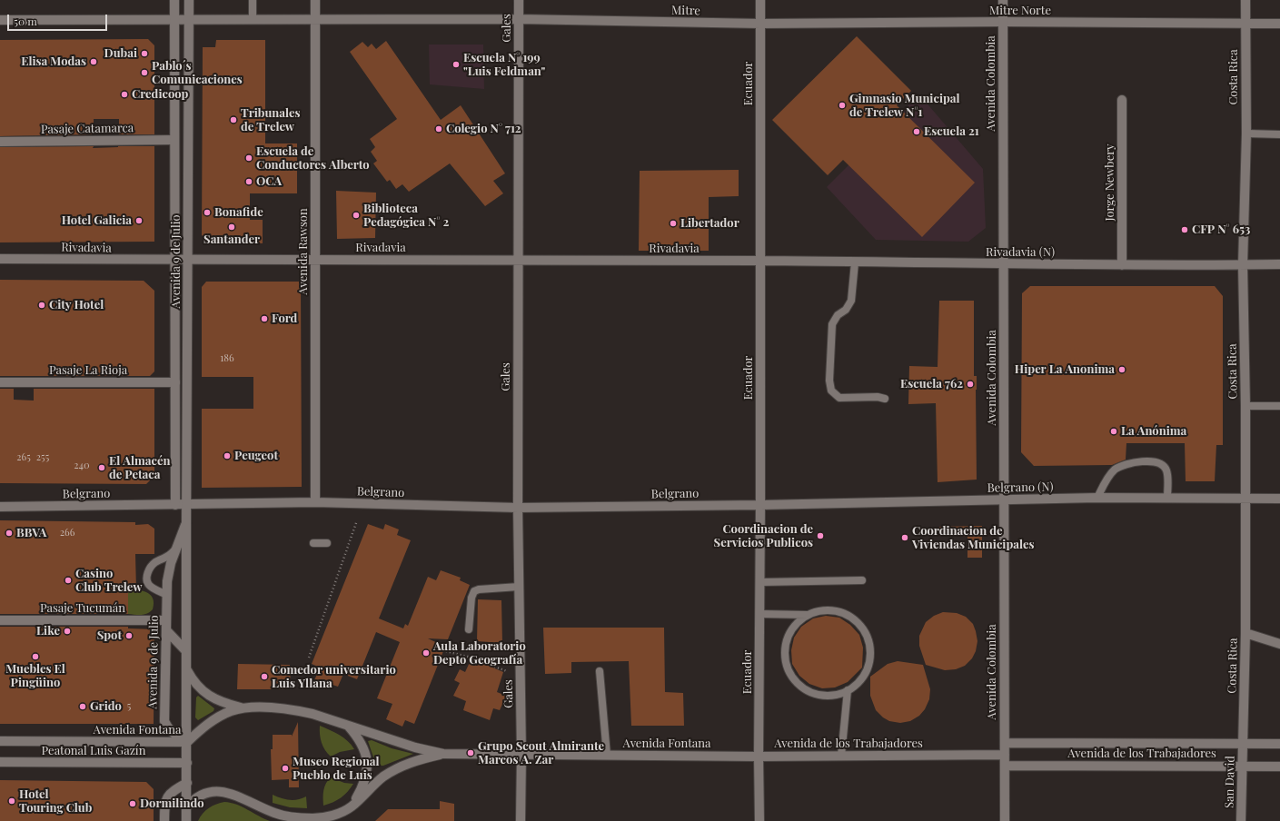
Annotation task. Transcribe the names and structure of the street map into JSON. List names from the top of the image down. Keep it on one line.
{"streets":{"street":["Mitre","Mitre Norte","Gales","Costa Rica","Ecuador","Avenida Colombia","Pasaje Catamarca","Jorge Newbery","Rivadavia","Avenida Rawson","Rivadavia (N)","Avenida 9 de Julio","Pasaje La Rioja","Belgrano (N)","Belgrano","Pasaje Tucumán","Avenida Fontana","Avenida de los Trabajadores","Peatonal Luis Gazín","San David"]},"crossings":[["Mitre","Mitre Norte"],["Mitre","Gales"],["Mitre","Ecuador"],["Mitre","Avenida Rawson"],["Mitre","Avenida 9 de Julio"],["Mitre Norte","Costa Rica"],["Mitre Norte","Ecuador"],["Mitre Norte","Avenida Colombia"],["Gales","Rivadavia"],["Gales","Belgrano"],["Gales","Avenida Fontana"],["Costa Rica","Rivadavia (N)"],["Costa Rica","Belgrano (N)"],["Costa Rica","Avenida de los Trabajadores"],["Costa Rica","San David"],["Ecuador","Rivadavia"],["Ecuador","Rivadavia (N)"],["Ecuador","Belgrano (N)"],["Ecuador","Belgrano"],["Ecuador","Avenida Fontana"],["Ecuador","Avenida de los Trabajadores"],["Avenida Colombia","Rivadavia (N)"],["Avenida Colombia","Belgrano (N)"],["Avenida Colombia","Avenida de los Trabajadores"],["Pasaje Catamarca","Avenida 9 de Julio"],["Jorge Newbery","Rivadavia (N)"],["Rivadavia","Avenida Rawson"],["Rivadavia","Rivadavia (N)"],["Rivadavia","Avenida 9 de Julio"],["Avenida Rawson","Belgrano"],["Avenida 9 de Julio","Pasaje La Rioja"],["Avenida 9 de Julio","Belgrano"],["Avenida 9 de Julio","Pasaje Tucumán"],["Avenida 9 de Julio","Avenida Fontana"],["Belgrano (N)","Belgrano"],["Avenida Fontana","Avenida de los Trabajadores"],["Avenida de los Trabajadores","San David"]],"places":["Dubai","Elisa Modas","Escuela N° 199 \"Luis Feldman\"","Pablo´s Comunicaciones","Credicoop","Gimnasio Municipal de Trelew N°1","Tribunales de Trelew","Colegio N° 712","Escuela 21","Escuela de Conductores Alberto","OCA","Bonafide","Biblioteca Pedagógica N° 2","Hotel Galicia","Libertador","Santander","CFP N° 653","City Hotel","Ford","Hiper La Anonima","Escuela 762","La Anónima","Peugeot","El Almacén de Petaca","BBVA","Coordinacion de Servicios Publicos","Coordinacion de Viviendas Municipales","Casino Club Trelew","Like","Spot","Aula Laboratorio Depto Geografía","Muebles El Pingüino","Comedor universitario Luis Yllana","Grido","Grupo Scout Almirante Marcos A. Zar","Museo Regional Pueblo de Luis","Hotel Touring Club","Dormilindo"],"house_numbers":["186","265","255","240","266","5"],"scale_bar":"50 m"}
